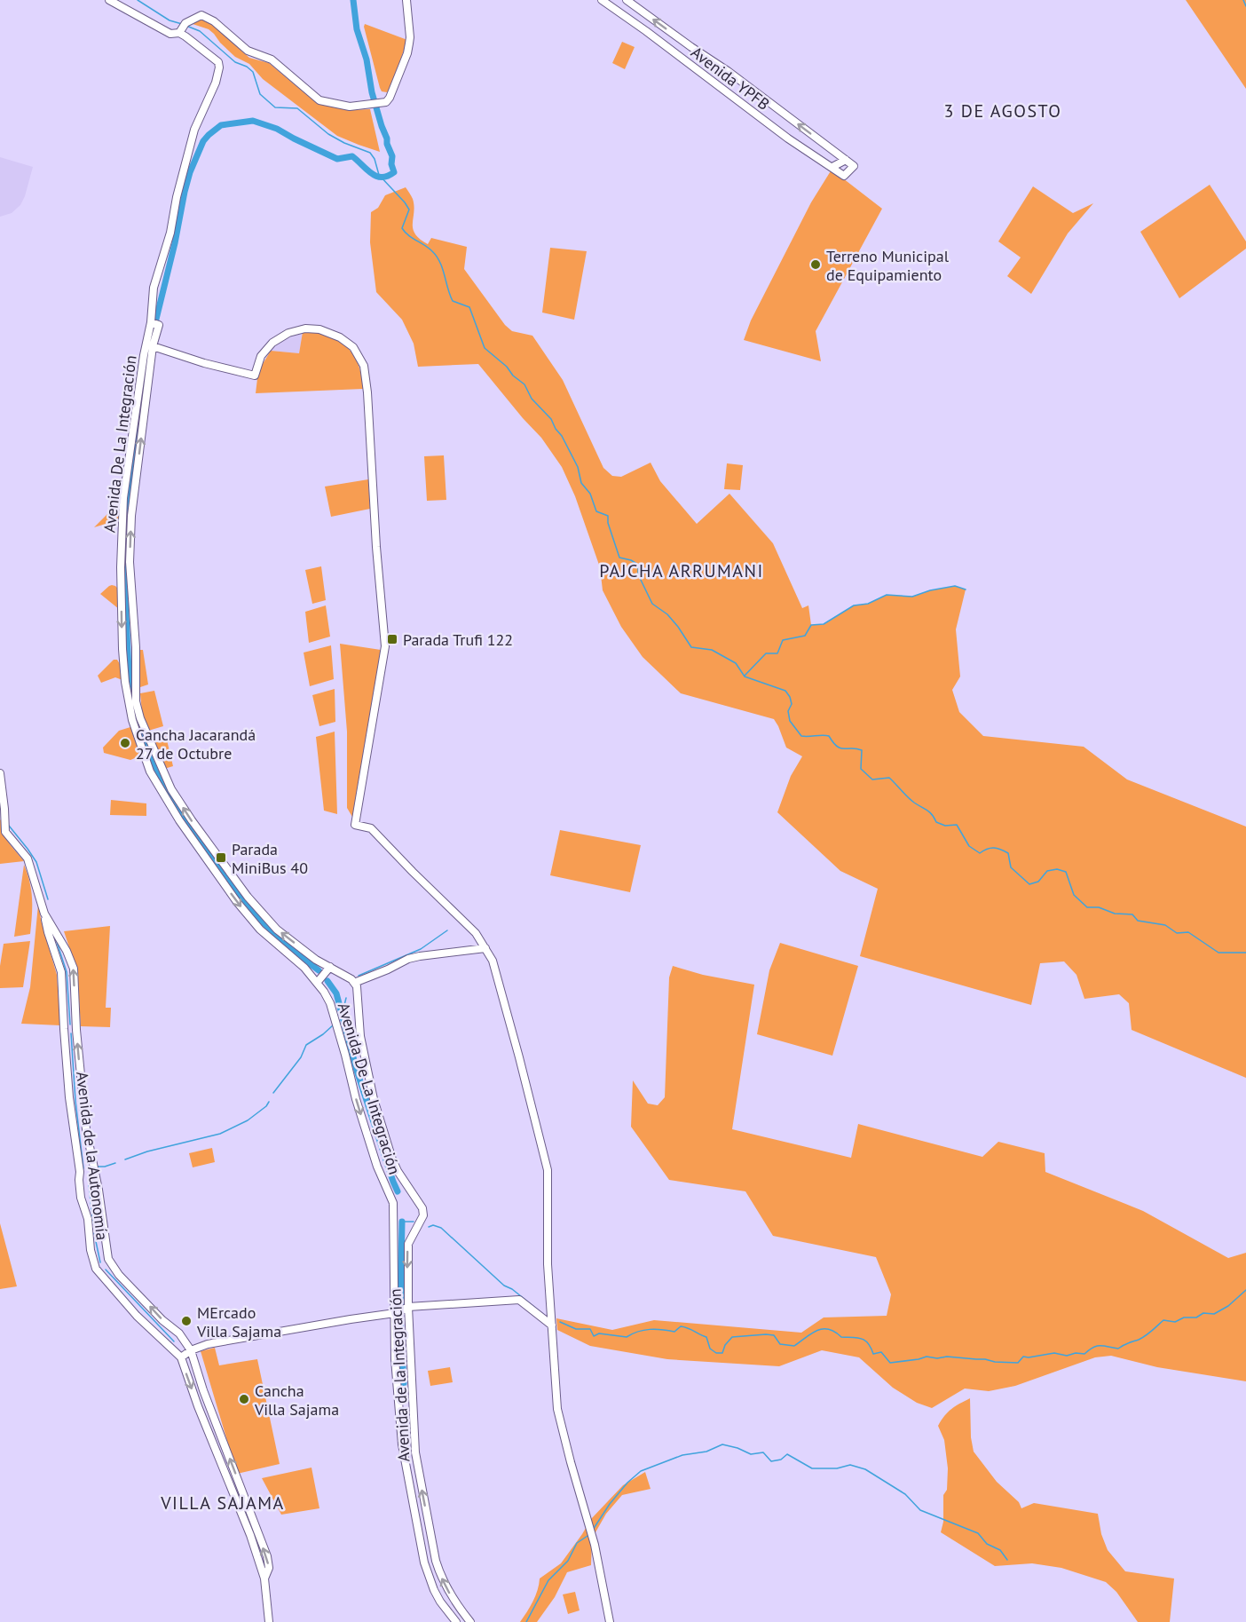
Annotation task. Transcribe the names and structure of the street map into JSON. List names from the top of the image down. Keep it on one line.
{"streets":{"street":["Avenida YPFB","Avenida De La Integración","Avenida de la Autonomía","Avenida de la Integración"]},"crossings":[["Avenida De La Integración","Avenida de la Integración"]],"districts":["3 DE AGOSTO","PAJCHA ARRUMANI","VILLA SAJAMA"],"places":{"other":["Terreno Municipal de Equipamiento","Cancha Jacarandá 27 de Octubre","MErcado Villa Sajama","Cancha Villa Sajama"],"transit":["Parada Trufi 122","Parada MiniBus 40"]}}
